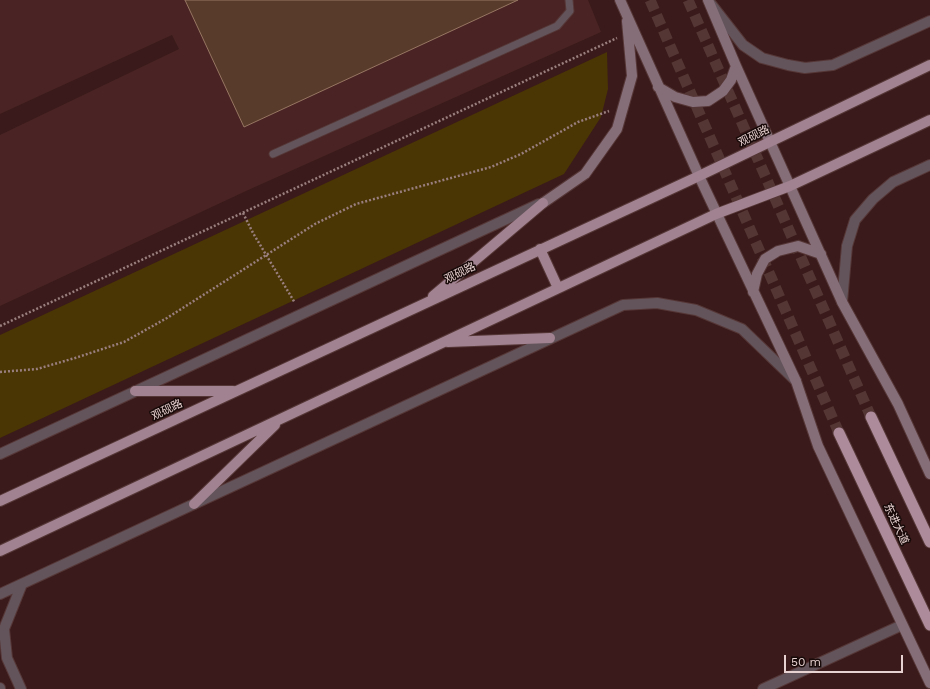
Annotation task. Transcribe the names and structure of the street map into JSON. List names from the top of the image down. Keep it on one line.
{"streets":{"highway":["东进大道"],"main road":["观砚路"]},"scale_bar":"50 m"}
